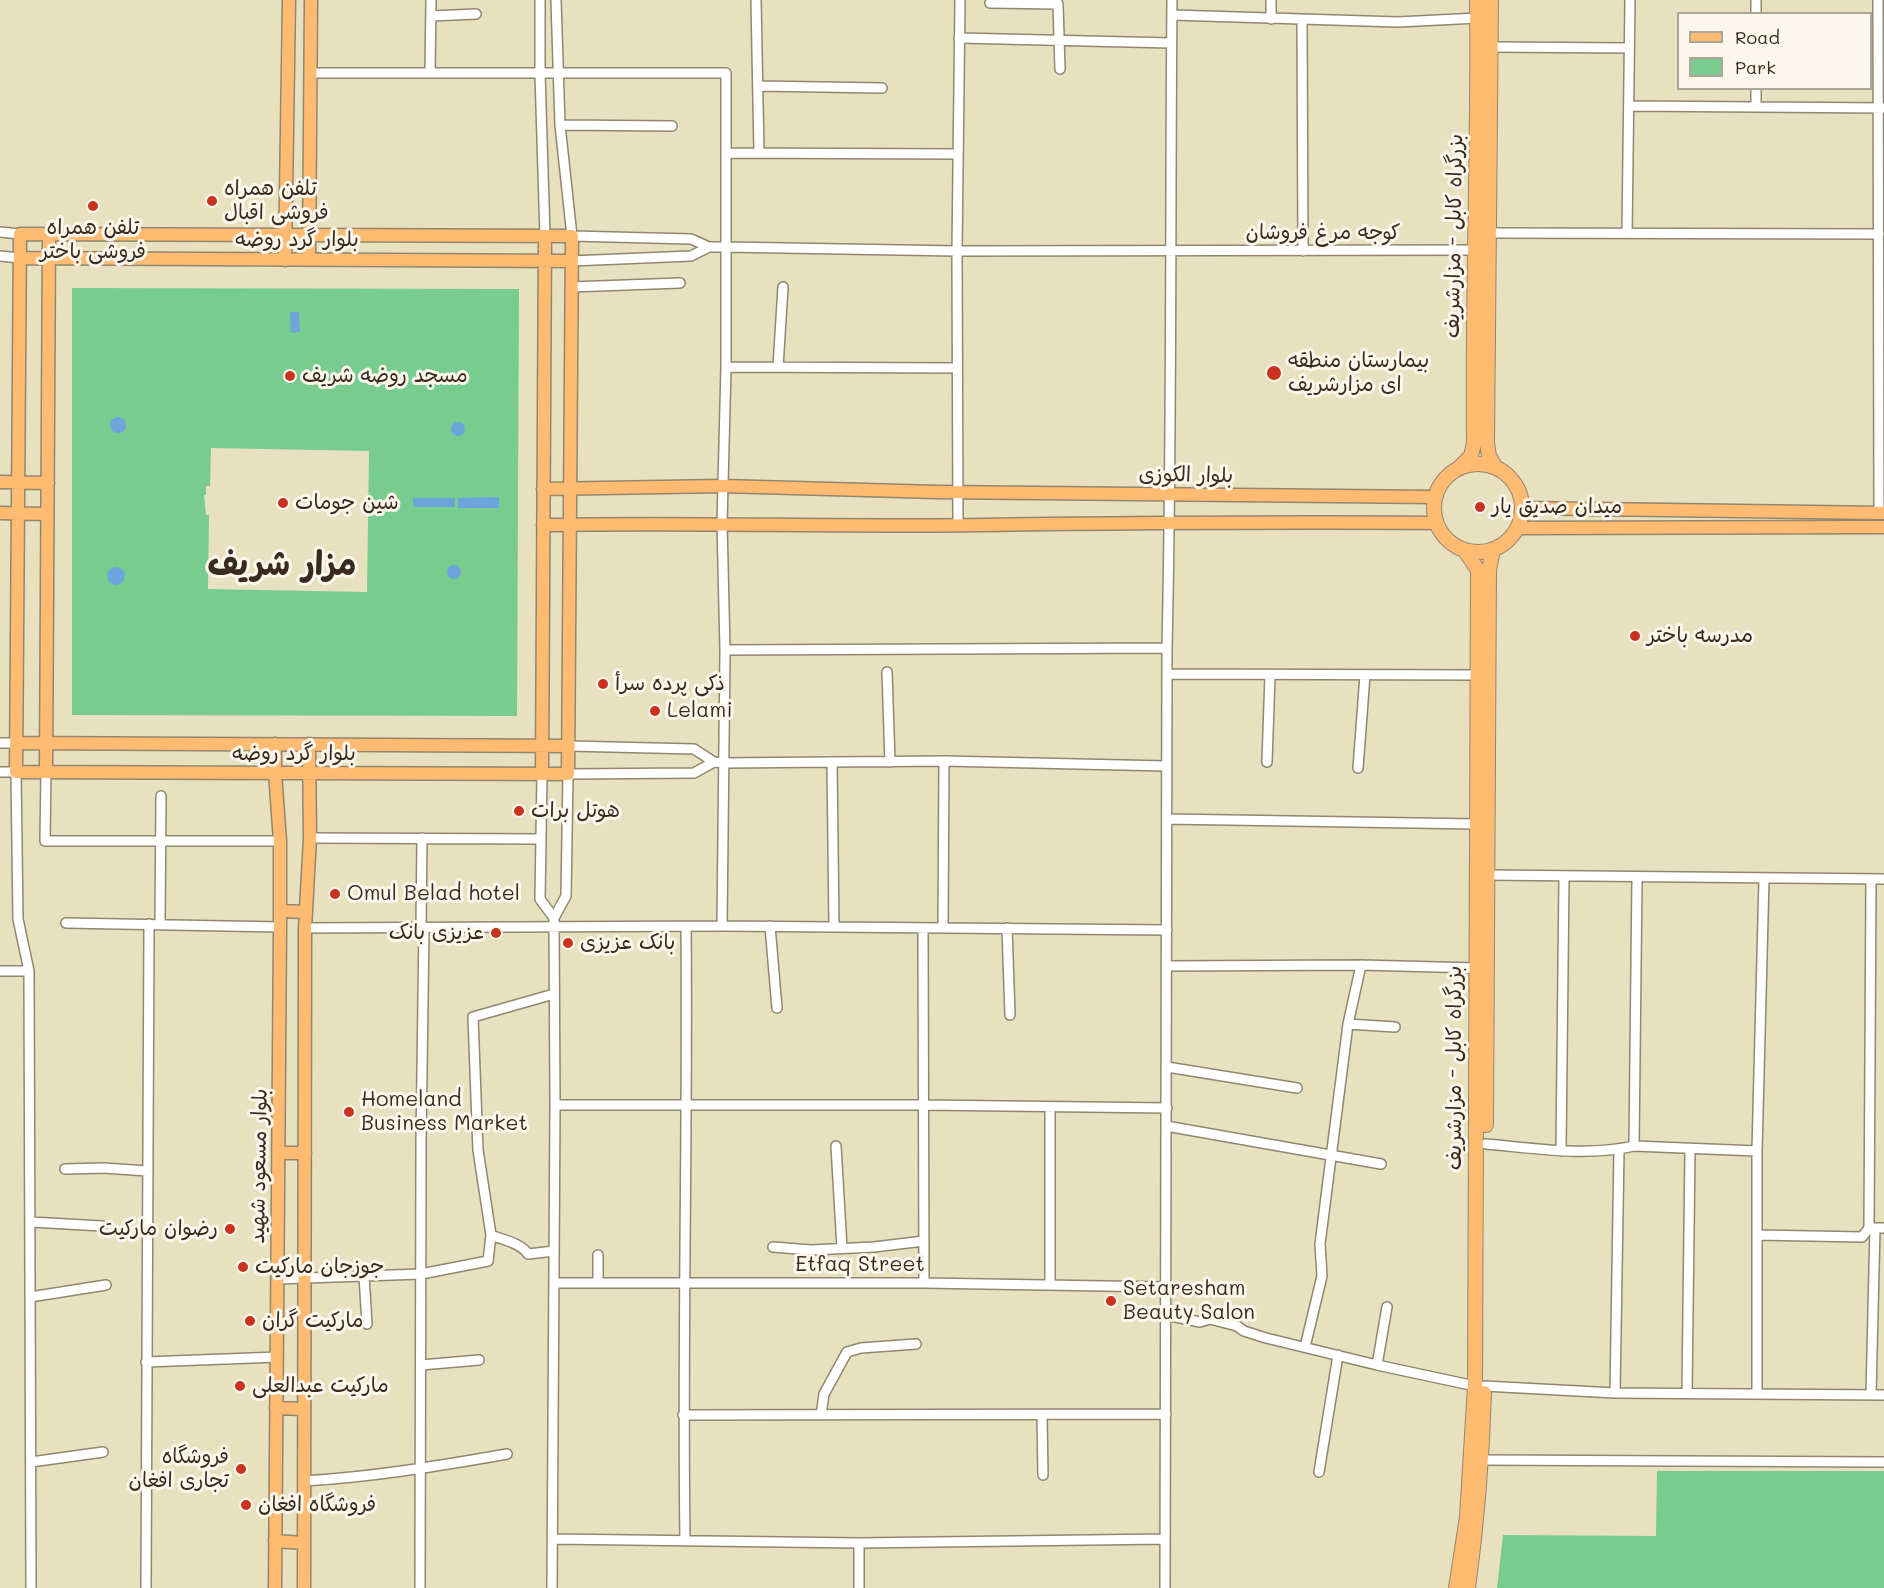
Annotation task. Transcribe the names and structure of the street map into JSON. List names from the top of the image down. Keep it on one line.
{"streets":{"highway":["بزرگراه کابل - مزارشریف"],"main road":["بلوار گرد روضه","بلوار الکوزی","بلوار مسعود شهید"],"street":["كوجه مرغ فروشان","Etfaq Street"]},"crossings":[["كوجه مرغ فروشان","بزرگراه کابل - مزارشریف"],["بزرگراه کابل - مزارشریف","بلوار الکوزی"],["بلوار گرد روضه","بلوار مسعود شهید"]],"districts":["مزار شريف"],"places":["تلفن همراه فروشی اقبال","تلفن همراه فروشی باختر","بیمارستان منطقه ای مزارشریف","مسجد روضه شریف","شین جومات","میدان صدیق یار","مدرسه باختر","ذکی پرده سرأ","Lelami","هوتل برات","Omul Belad hotel","عزیزی بانک","بانک عزیزی","Homeland Business Market","رضوان مارکیت","جوزجان مارکیت","Setaresham Beauty Salon","مارکیت گران","مارکیت عبدالعلی","فروشگاه تجاری افغان","فروشگاه افغان"],"legend":["Road","Park"]}
